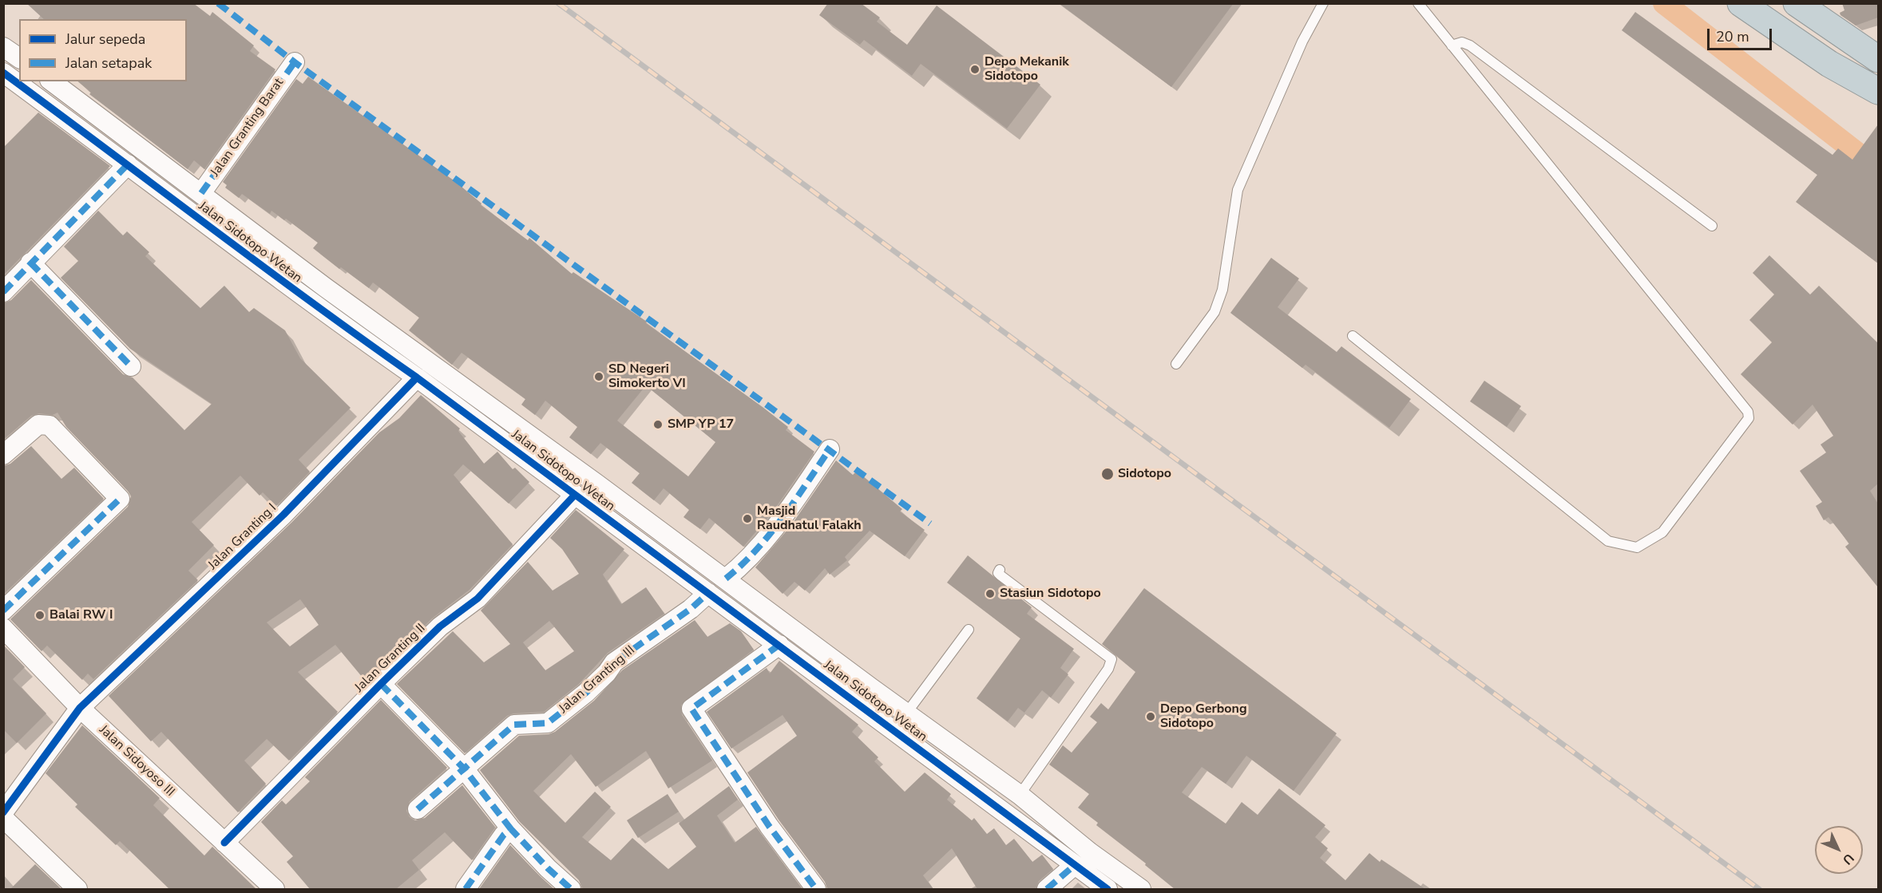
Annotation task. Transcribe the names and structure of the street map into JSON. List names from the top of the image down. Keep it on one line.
{"streets":{"street":["Jalan Granting Barat","Jalan Sidotopo Wetan","Jalan Granting I","Jalan Granting II","Jalan Granting III","Jalan Sidoyoso III"]},"crossings":[["Jalan Granting Barat","Jalan Sidotopo Wetan"],["Jalan Sidotopo Wetan","Jalan Granting I"],["Jalan Sidotopo Wetan","Jalan Granting II"],["Jalan Sidotopo Wetan","Jalan Granting III"],["Jalan Granting I","Jalan Sidoyoso III"],["Jalan Granting II","Jalan Sidoyoso III"]],"places":["Depo Mekanik Sidotopo","SD Negeri Simokerto VI","SMP YP 17","Sidotopo","Masjid Raudhatul Falakh","Stasiun Sidotopo","Balai RW I","Depo Gerbong Sidotopo"],"legend":["Jalur sepeda","Jalan setapak"],"scale_bar":"20 m","north":"bottom right"}
